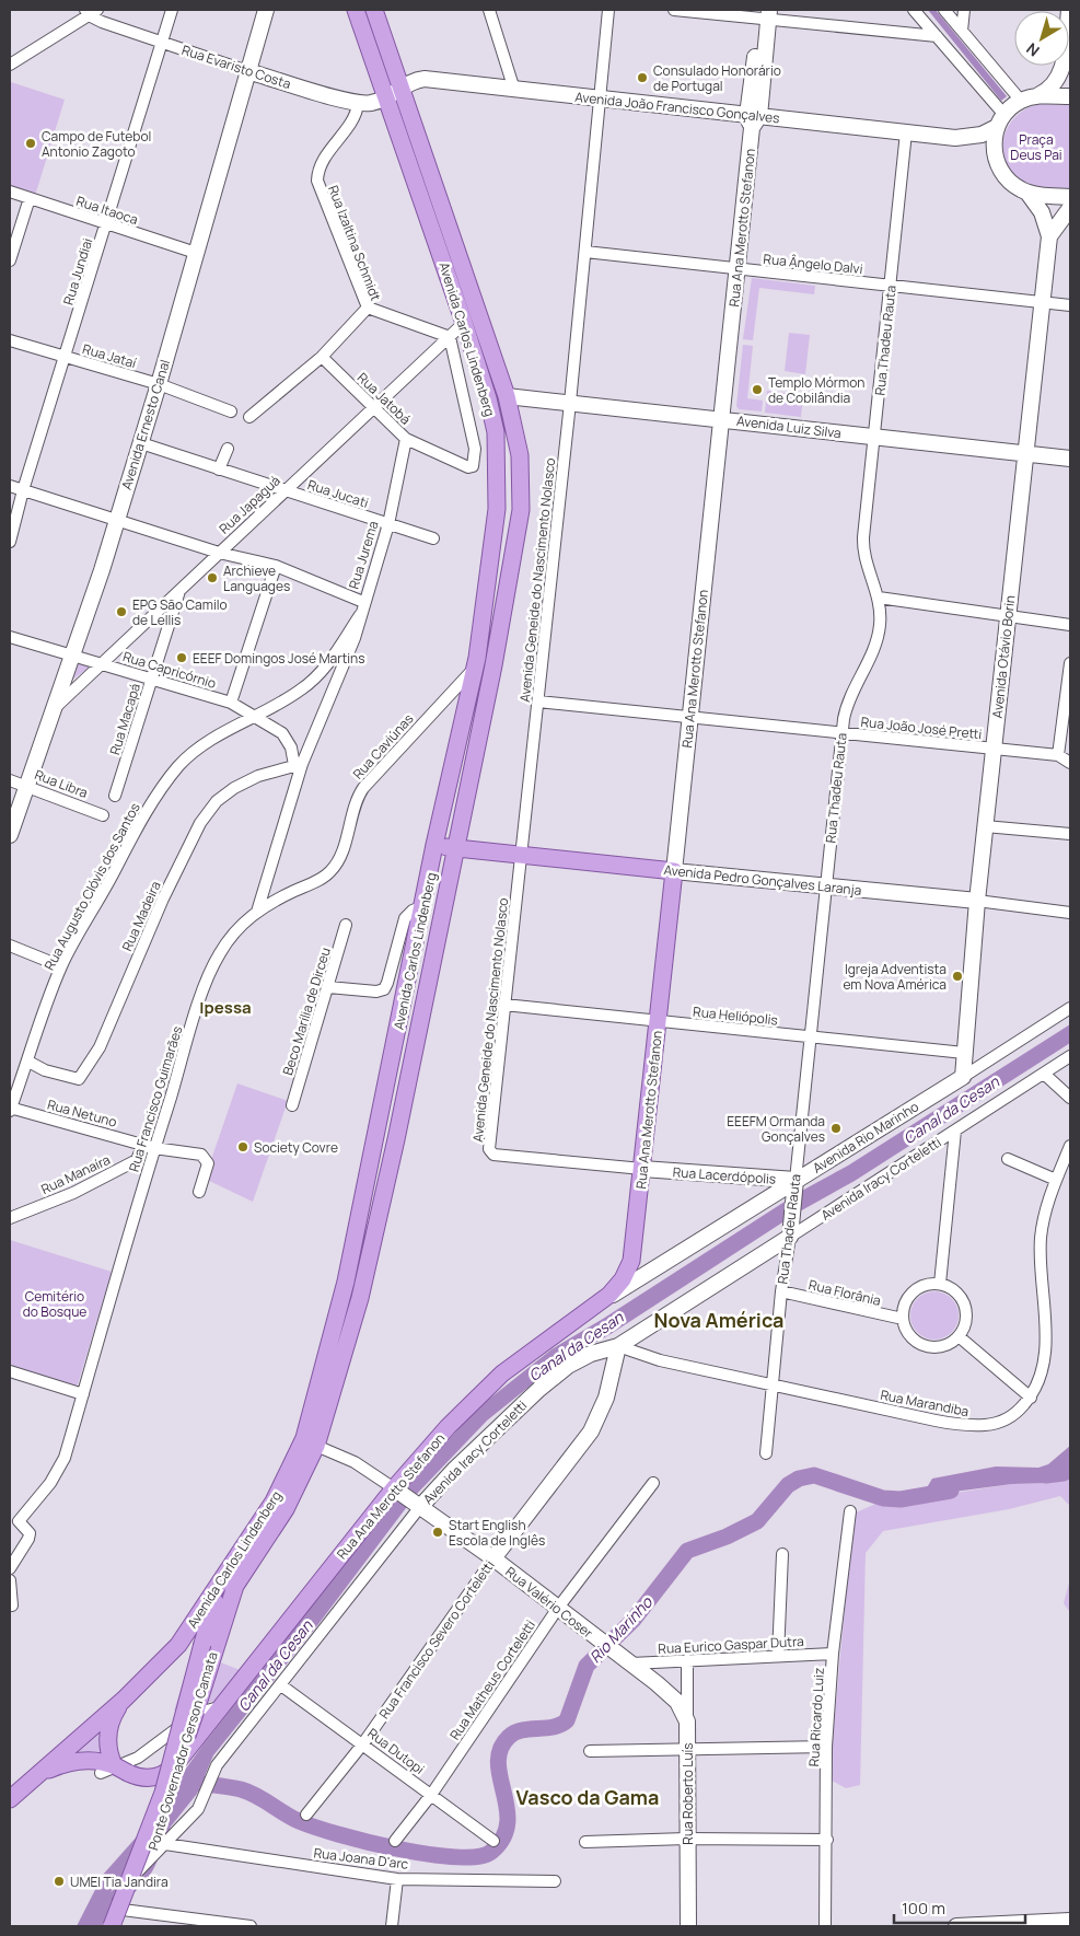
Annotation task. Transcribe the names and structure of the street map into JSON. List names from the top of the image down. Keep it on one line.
{"streets":{"main road":["Rua Ana Merotto Stefanon","Avenida Carlos Lindenberg","Avenida Pedro Gonçalves Laranja","Ponte Governador Gerson Camata"],"street":["Rua Evaristo Costa","Avenida João Francisco Gonçalves","Rua Itaoca","Rua Izaltina Schmidt","Rua Ângelo Dalvi","Rua Jundiai","Rua Thadeu Rauta","Rua Jataí","Rua Jatobá","Avenida Ernesto Canal","Avenida Luiz Silva","Rua Jucati","Rua Japaguá","Rua Jurema","Avenida Geneide do Nascimento Nolasco","Avenida Otávio Borin","Rua Capricórnio","Rua Macapá","Rua João José Pretti","Rua Caviúnas","Rua Libra","Rua Augusto Clóvis dos Santos","Rua Madeira","Beco Marília de Dirceu","Rua Heliópolis","Rua Francisco Guimarães","Rua Netuno","Avenida Rio Marinho","Rua Manaíra","Rua Lacerdópolis","Avenida Iracy Corteletti","Rua Florânia","Rua Marandiba","Rua Valério Coser","Rua Francisco Severo Corteletti","Rua Eurico Gaspar Dutra","Rua Matheus Corteletti","Rua Ricardo Luiz","Rua Dutopi","Rua Roberto Luís","Rua Joana D'arc"]},"crossings":[["Rua Evaristo Costa","Avenida João Francisco Gonçalves"],["Rua Evaristo Costa","Rua Izaltina Schmidt"],["Rua Evaristo Costa","Rua Jundiai"],["Rua Evaristo Costa","Avenida Carlos Lindenberg"],["Rua Evaristo Costa","Avenida Ernesto Canal"],["Avenida João Francisco Gonçalves","Rua Ana Merotto Stefanon"],["Avenida João Francisco Gonçalves","Avenida Carlos Lindenberg"],["Avenida João Francisco Gonçalves","Rua Thadeu Rauta"],["Avenida João Francisco Gonçalves","Avenida Geneide do Nascimento Nolasco"],["Rua Itaoca","Rua Jundiai"],["Rua Itaoca","Avenida Ernesto Canal"],["Rua Ana Merotto Stefanon","Rua Ângelo Dalvi"],["Rua Ana Merotto Stefanon","Avenida Carlos Lindenberg"],["Rua Ana Merotto Stefanon","Avenida Luiz Silva"],["Rua Ana Merotto Stefanon","Rua João José Pretti"],["Rua Ana Merotto Stefanon","Avenida Pedro Gonçalves Laranja"],["Rua Ana Merotto Stefanon","Rua Heliópolis"],["Rua Ana Merotto Stefanon","Avenida Rio Marinho"],["Rua Ana Merotto Stefanon","Rua Lacerdópolis"],["Rua Ana Merotto Stefanon","Rua Valério Coser"],["Rua Izaltina Schmidt","Rua Jatobá"],["Rua Ângelo Dalvi","Rua Thadeu Rauta"],["Rua Ângelo Dalvi","Avenida Geneide do Nascimento Nolasco"],["Rua Ângelo Dalvi","Avenida Otávio Borin"],["Rua Jundiai","Rua Jataí"],["Avenida Carlos Lindenberg","Avenida Luiz Silva"],["Avenida Carlos Lindenberg","Rua Japaguá"],["Avenida Carlos Lindenberg","Rua Caviúnas"],["Avenida Carlos Lindenberg","Avenida Pedro Gonçalves Laranja"],["Avenida Carlos Lindenberg","Rua Valério Coser"],["Avenida Carlos Lindenberg","Ponte Governador Gerson Camata"],["Rua Thadeu Rauta","Avenida Luiz Silva"],["Rua Thadeu Rauta","Rua João José Pretti"],["Rua Thadeu Rauta","Avenida Pedro Gonçalves Laranja"],["Rua Thadeu Rauta","Rua Heliópolis"],["Rua Thadeu Rauta","Avenida Rio Marinho"],["Rua Thadeu Rauta","Rua Lacerdópolis"],["Rua Thadeu Rauta","Avenida Iracy Corteletti"],["Rua Thadeu Rauta","Rua Florânia"],["Rua Thadeu Rauta","Rua Marandiba"],["Rua Jataí","Avenida Ernesto Canal"],["Rua Jatobá","Rua Japaguá"],["Rua Jatobá","Rua Jurema"],["Avenida Ernesto Canal","Rua Jucati"],["Avenida Ernesto Canal","Rua Japaguá"],["Avenida Ernesto Canal","Rua Capricórnio"],["Avenida Ernesto Canal","Rua Libra"],["Avenida Luiz Silva","Avenida Geneide do Nascimento Nolasco"],["Avenida Luiz Silva","Avenida Otávio Borin"],["Rua Jucati","Rua Japaguá"],["Rua Jucati","Rua Jurema"],["Rua Japaguá","Rua Capricórnio"],["Rua Japaguá","Rua Macapá"],["Rua Jurema","Rua Capricórnio"],["Rua Jurema","Rua Augusto Clóvis dos Santos"],["Rua Jurema","Rua Francisco Guimarães"],["Avenida Geneide do Nascimento Nolasco","Rua João José Pretti"],["Avenida Geneide do Nascimento Nolasco","Avenida Pedro Gonçalves Laranja"],["Avenida Geneide do Nascimento Nolasco","Rua Heliópolis"],["Avenida Geneide do Nascimento Nolasco","Rua Lacerdópolis"],["Avenida Otávio Borin","Rua João José Pretti"],["Avenida Otávio Borin","Avenida Pedro Gonçalves Laranja"],["Avenida Otávio Borin","Rua Heliópolis"],["Avenida Otávio Borin","Avenida Rio Marinho"],["Rua Capricórnio","Rua Macapá"],["Rua Capricórnio","Rua Augusto Clóvis dos Santos"],["Rua Capricórnio","Rua Madeira"],["Rua Capricórnio","Rua Francisco Guimarães"],["Rua Caviúnas","Rua Francisco Guimarães"],["Rua Augusto Clóvis dos Santos","Rua Madeira"],["Rua Augusto Clóvis dos Santos","Rua Netuno"],["Rua Madeira","Rua Francisco Guimarães"],["Rua Francisco Guimarães","Rua Netuno"],["Rua Francisco Guimarães","Rua Manaíra"],["Rua Netuno","Rua Manaíra"],["Avenida Rio Marinho","Rua Lacerdópolis"],["Avenida Iracy Corteletti","Rua Marandiba"],["Avenida Iracy Corteletti","Rua Valério Coser"],["Avenida Iracy Corteletti","Rua Francisco Severo Corteletti"],["Avenida Iracy Corteletti","Rua Dutopi"],["Avenida Iracy Corteletti","Rua Joana D'arc"],["Rua Marandiba","Rua Francisco Severo Corteletti"],["Rua Valério Coser","Rua Francisco Severo Corteletti"],["Rua Valério Coser","Rua Eurico Gaspar Dutra"],["Rua Valério Coser","Rua Matheus Corteletti"],["Rua Valério Coser","Rua Roberto Luís"],["Rua Francisco Severo Corteletti","Rua Dutopi"],["Rua Eurico Gaspar Dutra","Rua Ricardo Luiz"],["Rua Eurico Gaspar Dutra","Rua Roberto Luís"],["Rua Matheus Corteletti","Rua Dutopi"]],"districts":["Ipessa","Nova América","Vasco da Gama"],"water":["Canal da Cesan","Rio Marinho"],"parks":["Praça Deus Pai","Cemitério do Bosque"],"places":["Consulado Honorário de Portugal","Campo de Futebol Antonio Zagoto","Templo Mórmon de Cobilândia","Archieve Languages","EPG São Camilo de Lellis","EEEF Domingos José Martins","Igreja Adventista em Nova América","EEEFM Ormanda Gonçalves","Society Covre","Start English Escola de Inglês","UMEI Tia Jandira"],"scale_bar":"100 m","north":"bottom left"}
